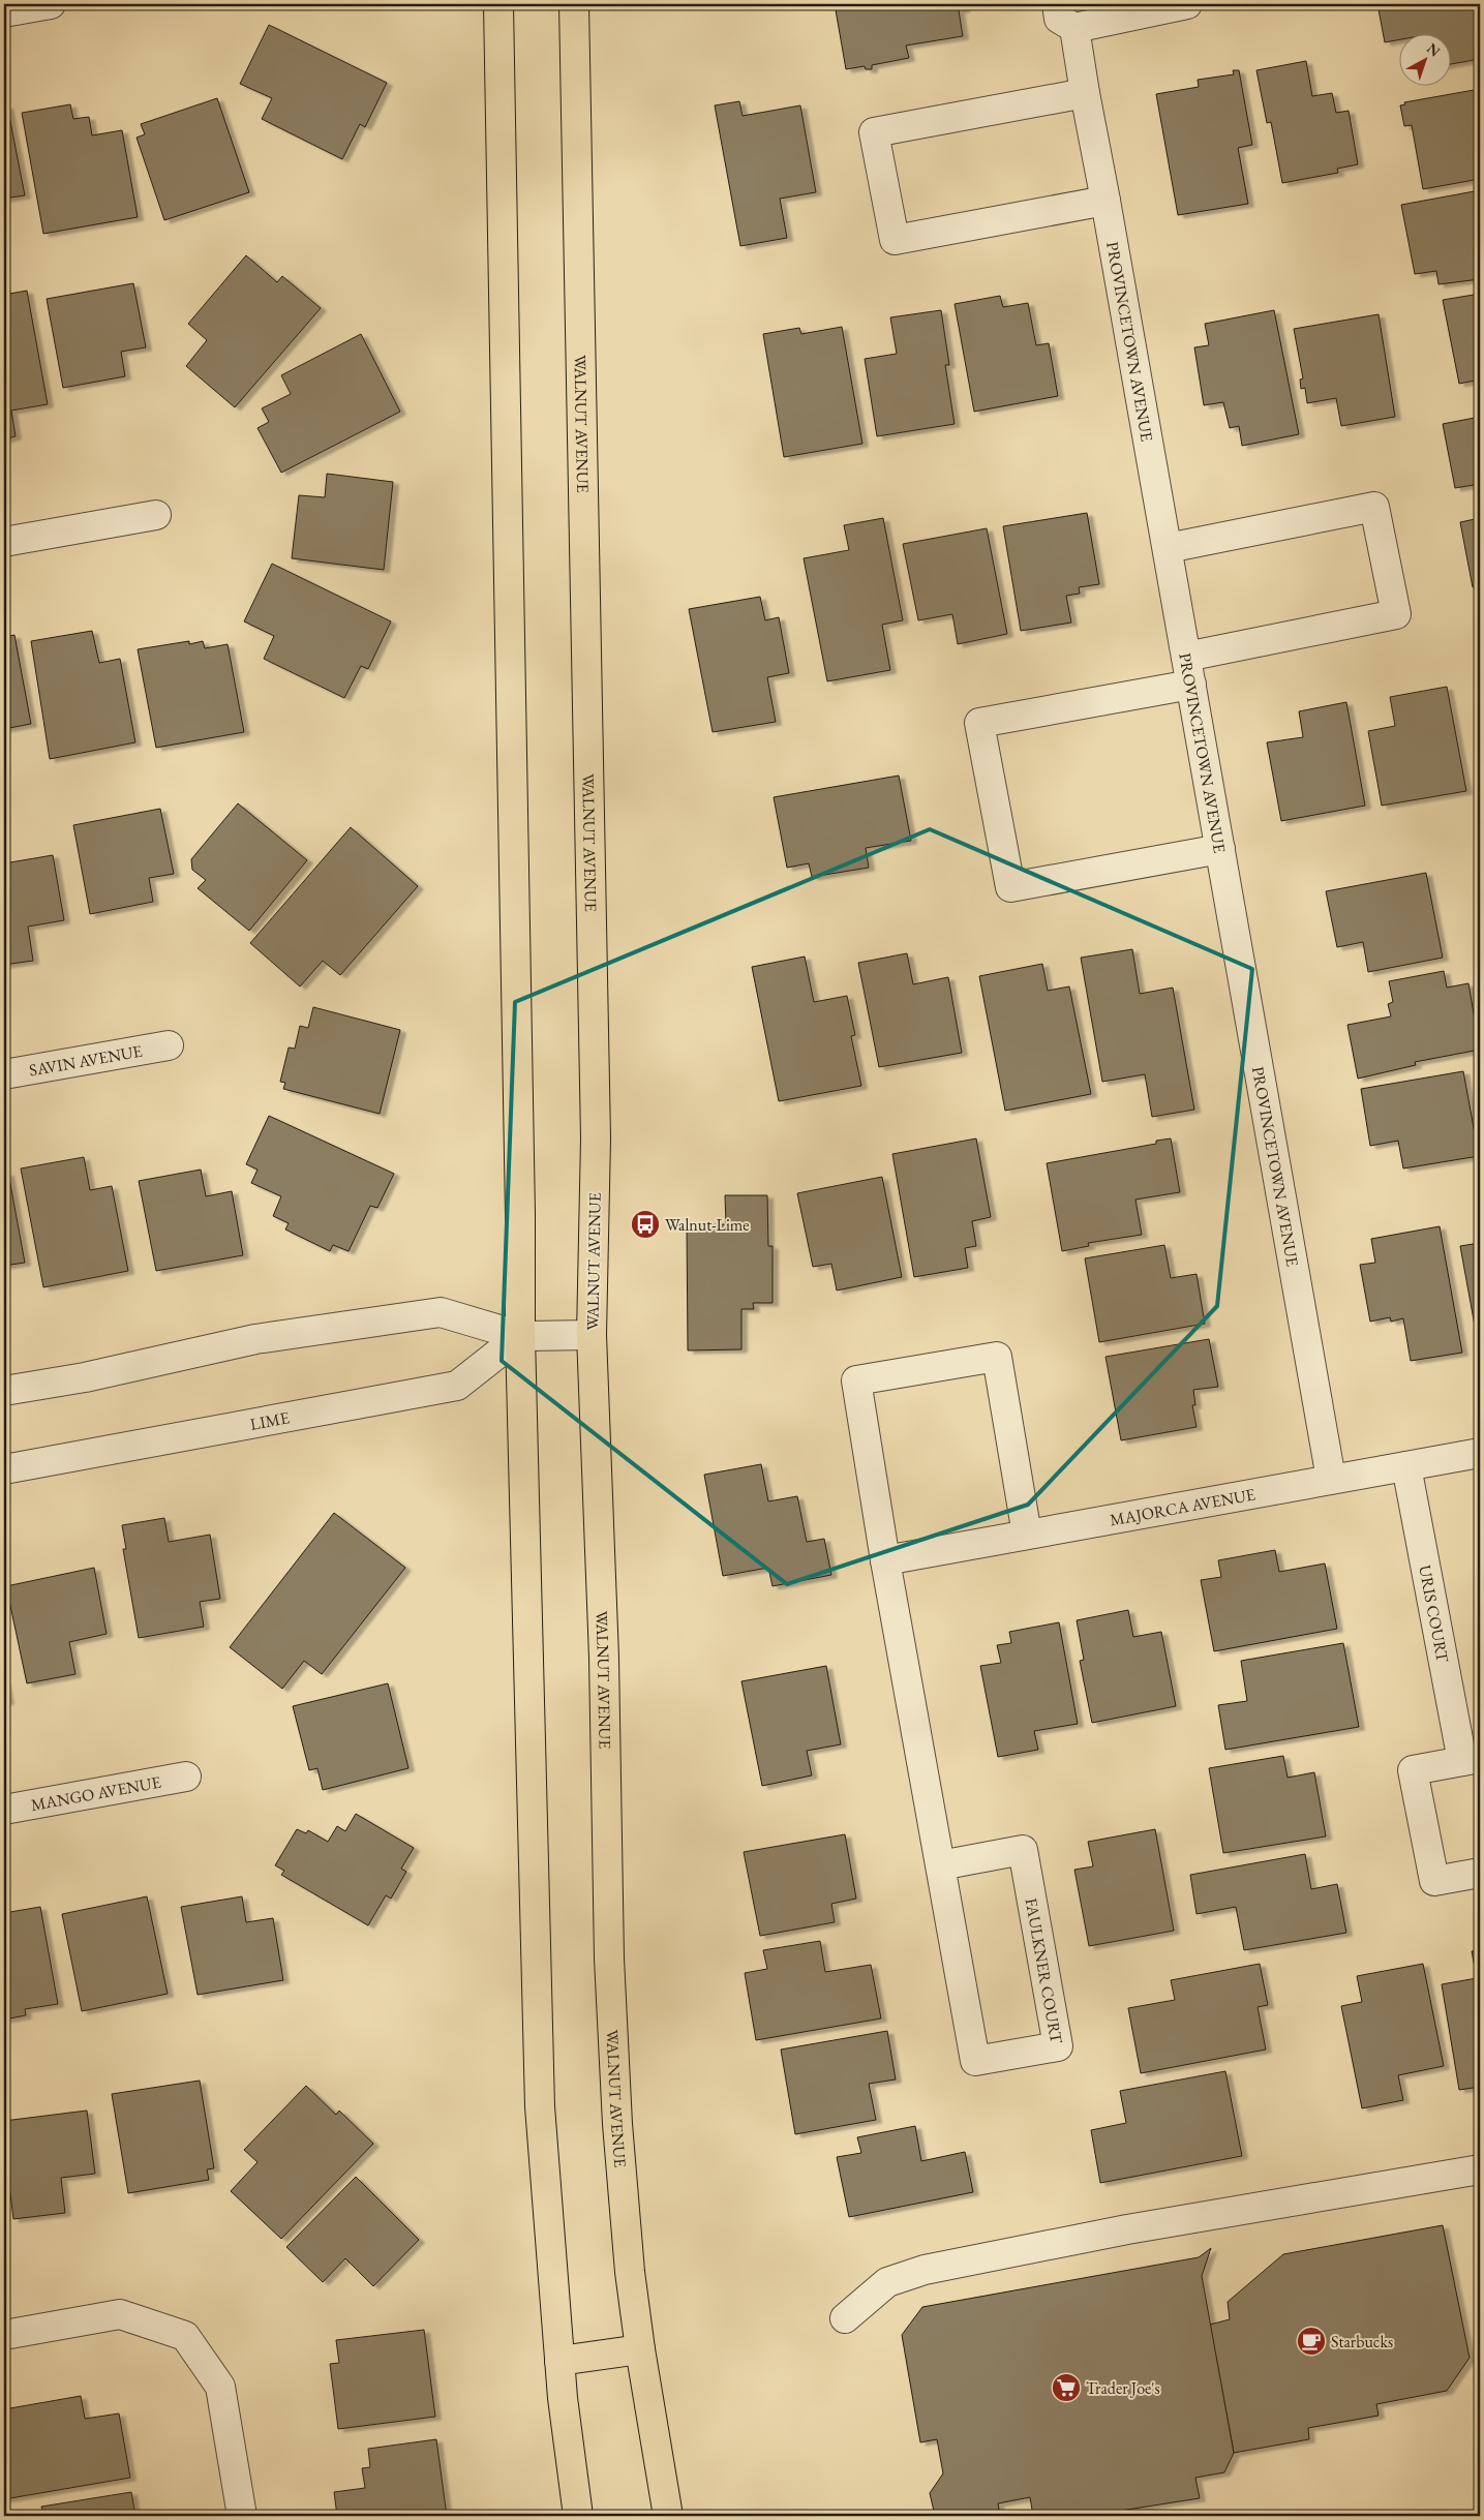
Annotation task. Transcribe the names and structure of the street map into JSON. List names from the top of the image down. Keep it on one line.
{"streets":{"main road":["WALNUT AVENUE"],"street":["PROVINCETOWN AVENUE","SAVIN AVENUE","LIME","MAJORCA AVENUE","URIS COURT","MANGO AVENUE","FAULKNER COURT"]},"crossings":[["PROVINCETOWN AVENUE","MAJORCA AVENUE"],["MAJORCA AVENUE","URIS COURT"],["MAJORCA AVENUE","FAULKNER COURT"]],"places":{"bus stop":["Walnut-Lime"],"cafe":["Starbucks"],"supermarket":["Trader Joe's"]},"north":"top right"}
